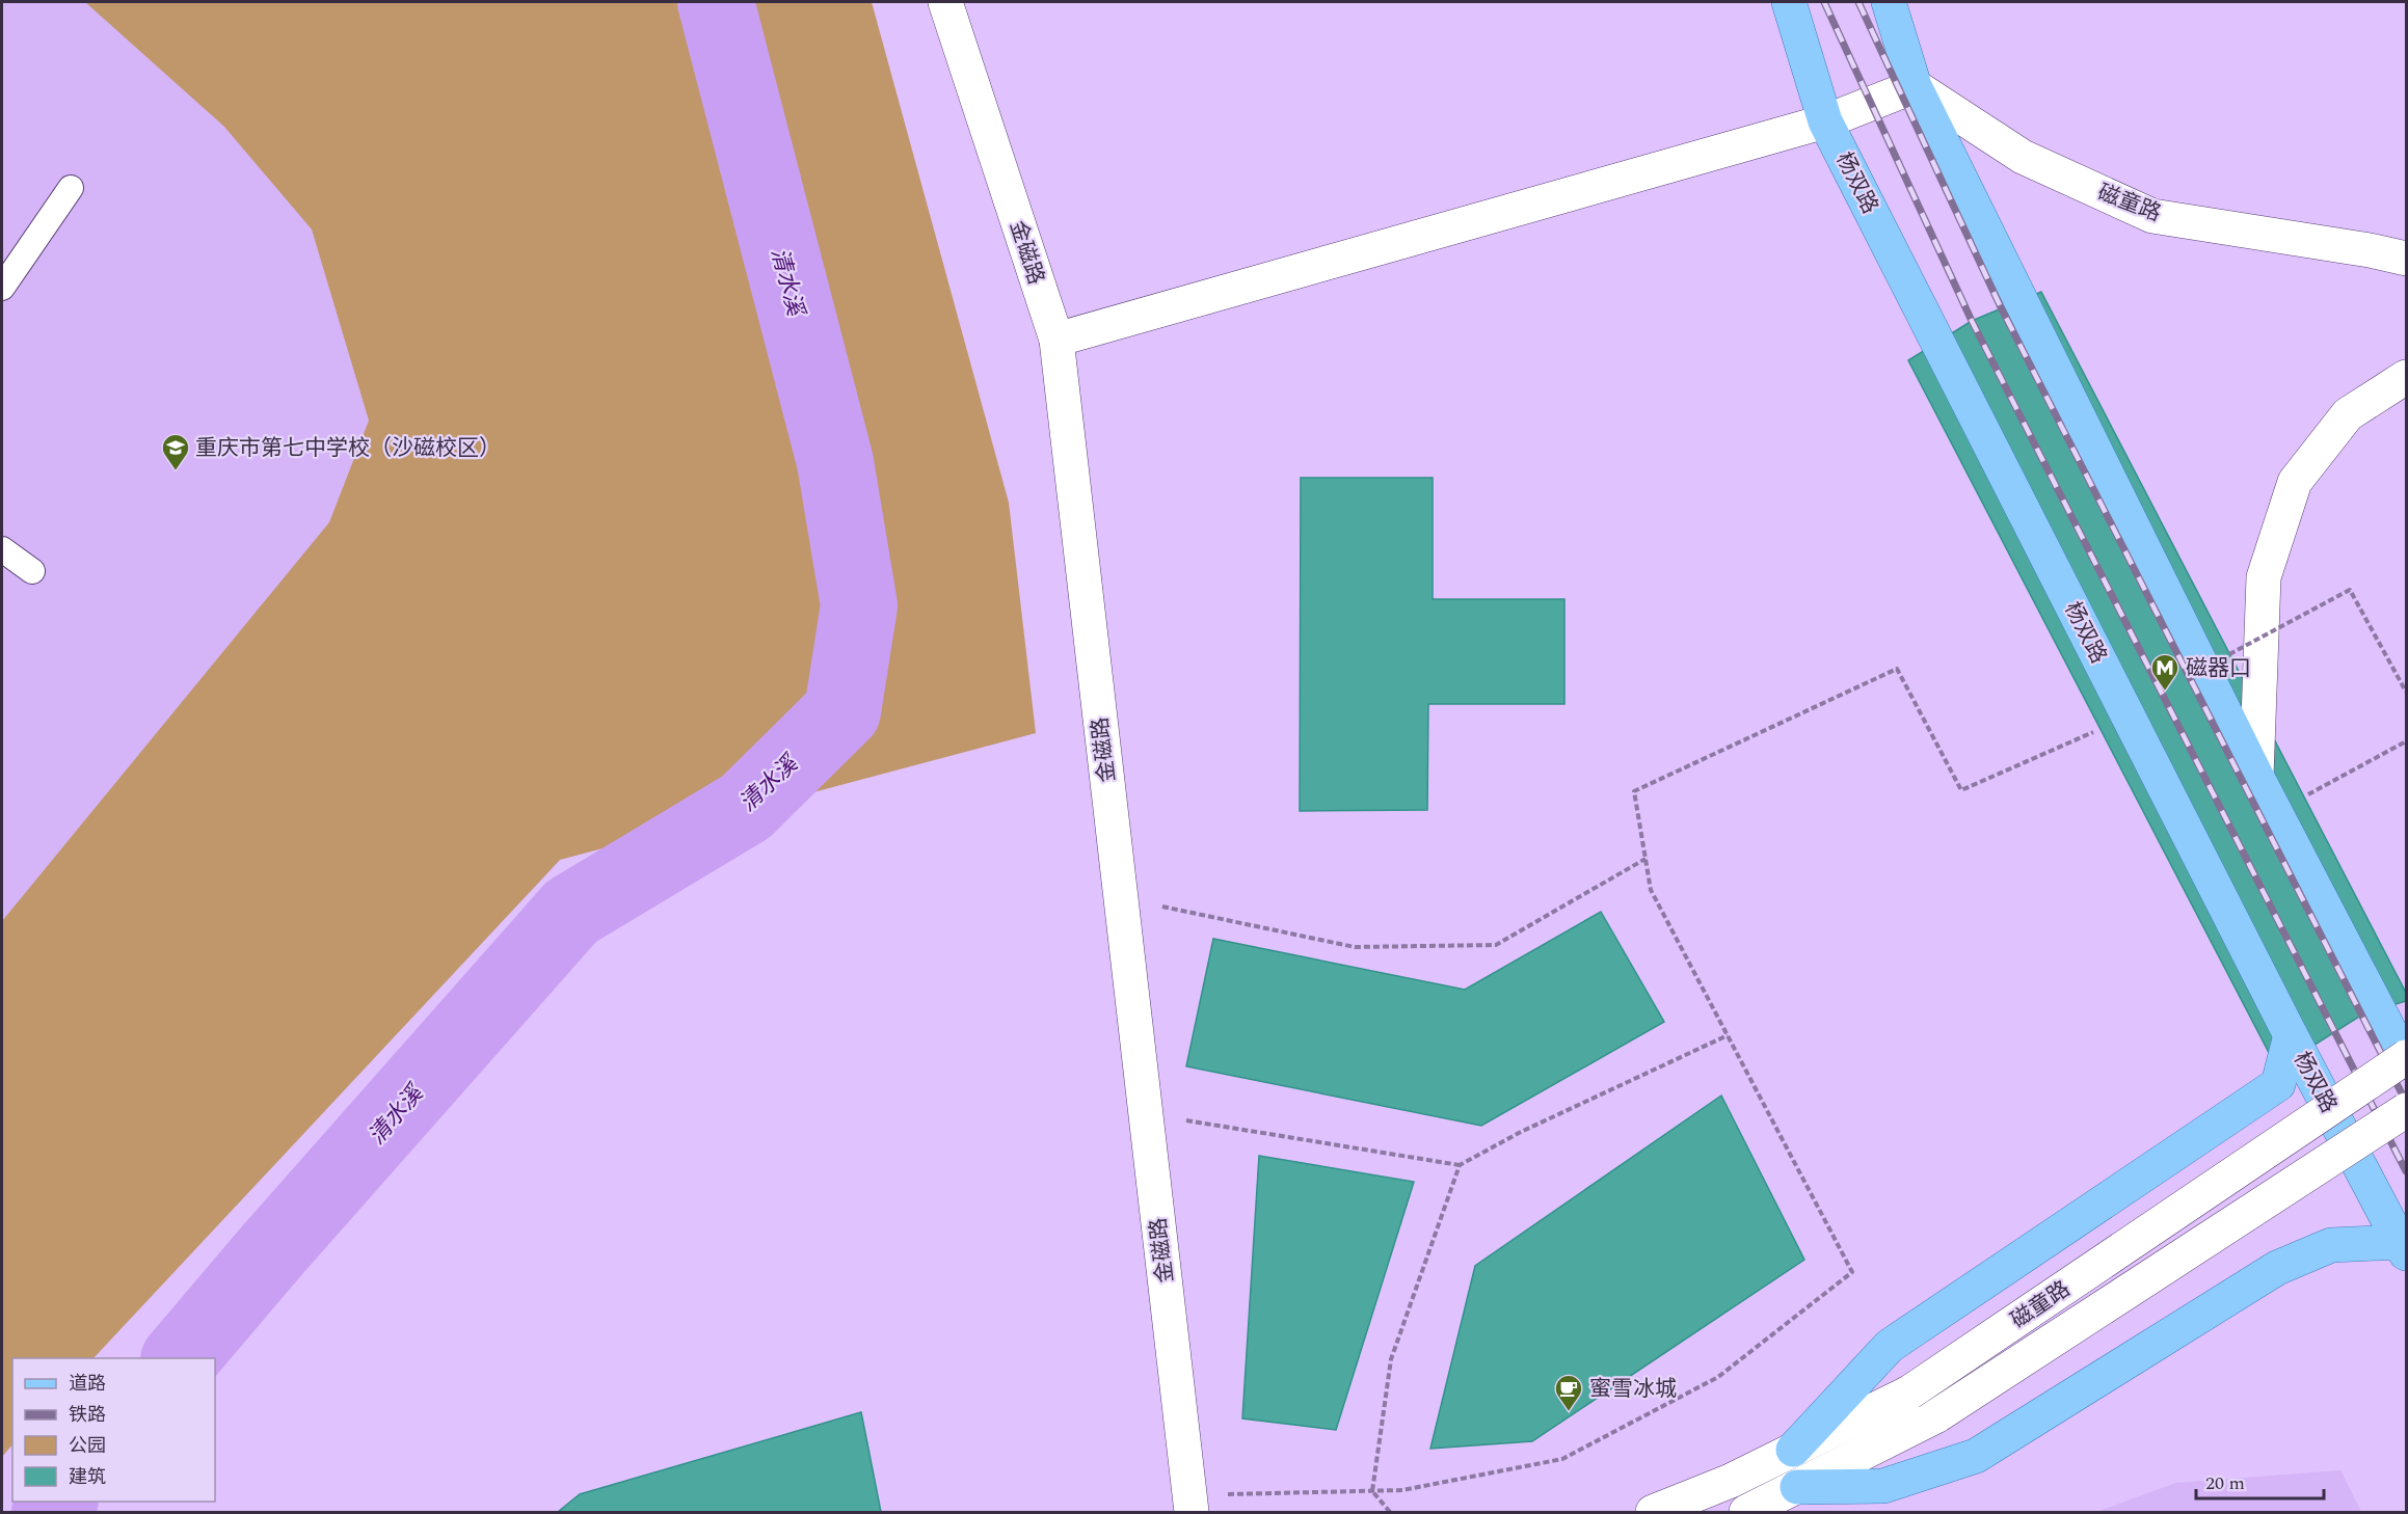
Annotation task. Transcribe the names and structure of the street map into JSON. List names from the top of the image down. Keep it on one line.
{"streets":{"main road":["杨双路","磁童路","金磁路"]},"water":["清水溪"],"places":{"school or university":["重庆市第七中学校（沙磁校区）"],"metro station":["磁器口"],"cafe":["蜜雪冰城"]},"legend":["道路","铁路","公园","建筑"],"scale_bar":"20 m"}
